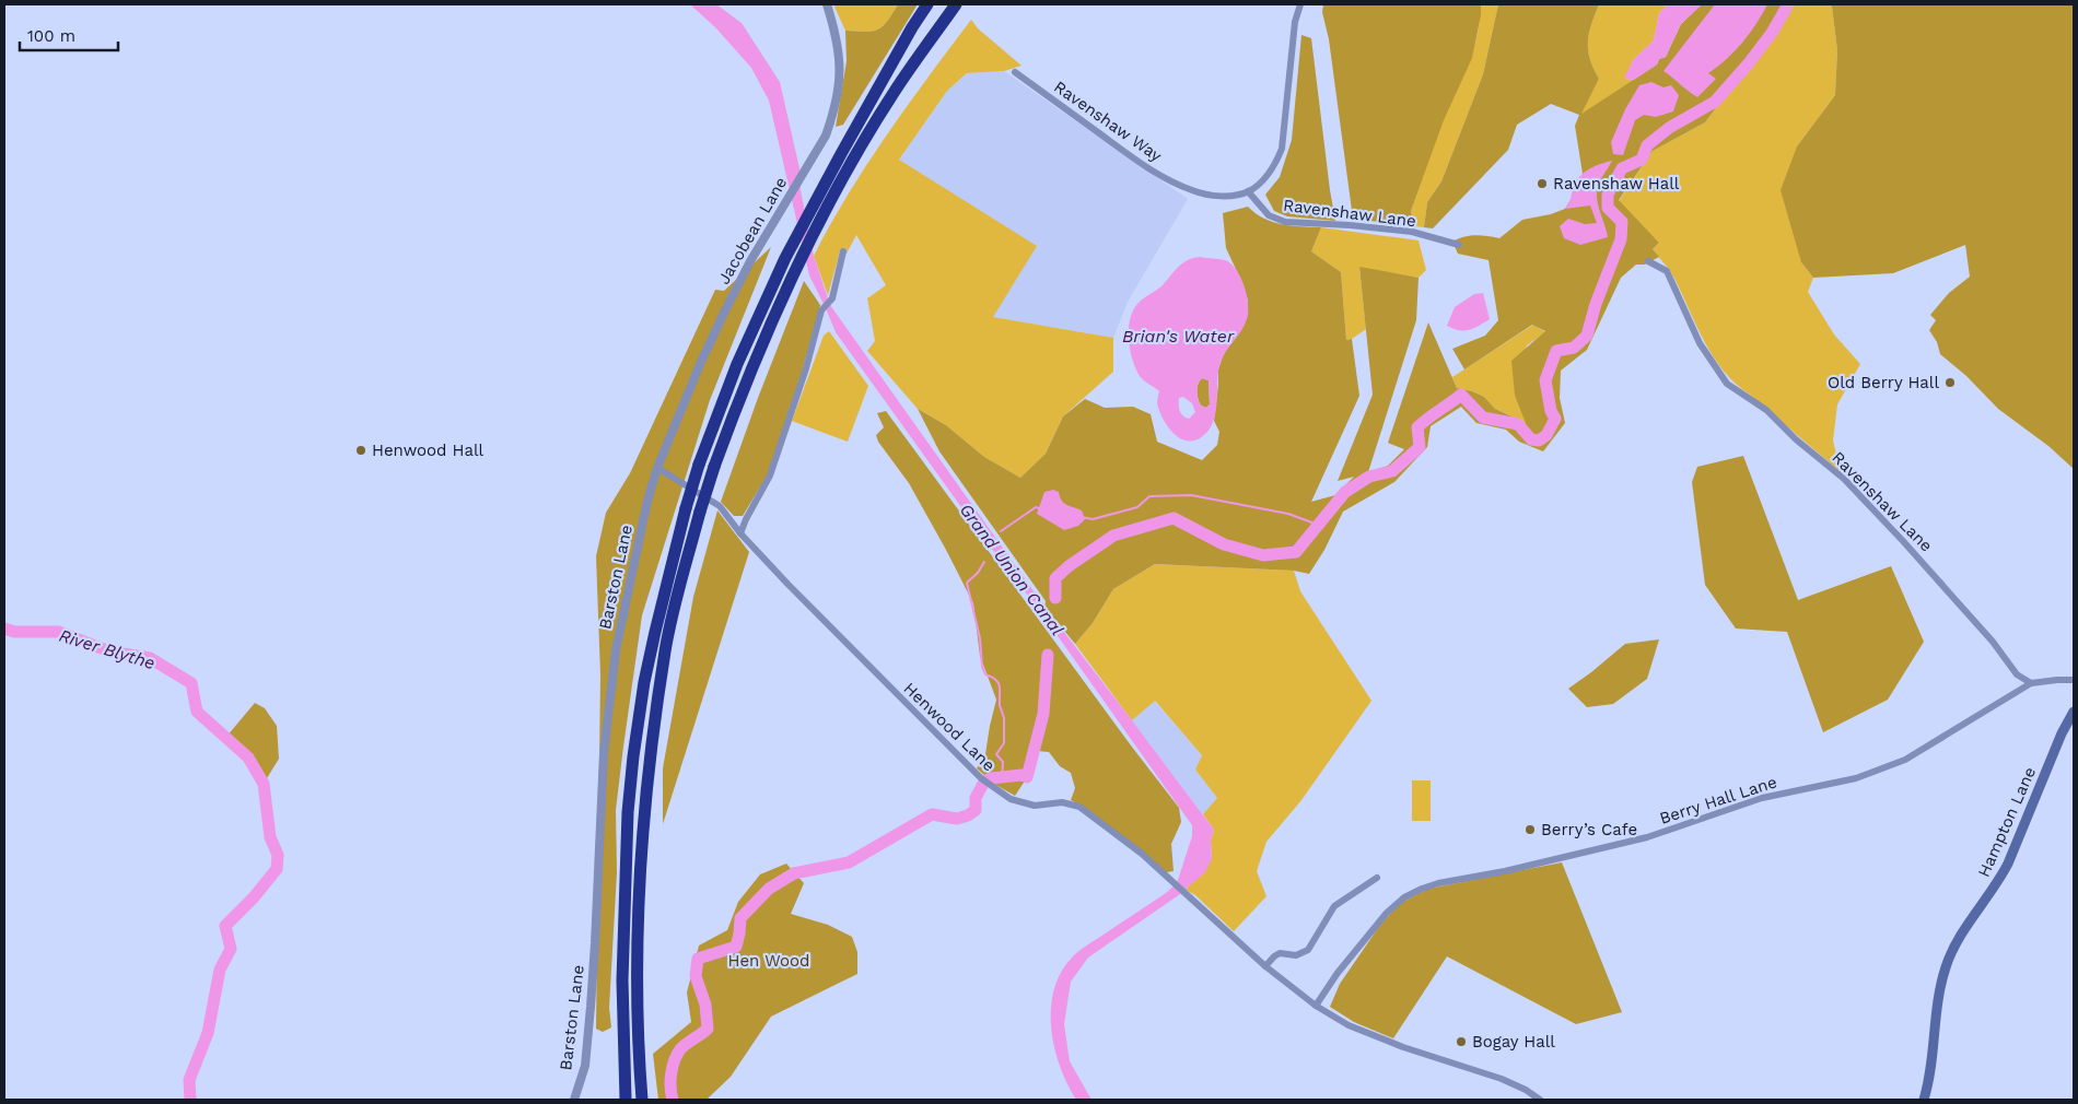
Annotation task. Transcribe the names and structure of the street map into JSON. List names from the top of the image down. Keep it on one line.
{"streets":{"main road":["Hampton Lane"],"street":["Ravenshaw Way","Ravenshaw Lane","Jacobean Lane","Barston Lane","Henwood Lane","Berry Hall Lane"]},"crossings":[["Ravenshaw Way","Ravenshaw Lane"],["Ravenshaw Lane","Berry Hall Lane"],["Jacobean Lane","Barston Lane"]],"water":["Brian's Water","Grand Union Canal","River Blythe"],"parks":["Hen Wood"],"places":["Ravenshaw Hall","Old Berry Hall","Henwood Hall","Berry’s Cafe","Bogay Hall"],"scale_bar":"100 m"}
